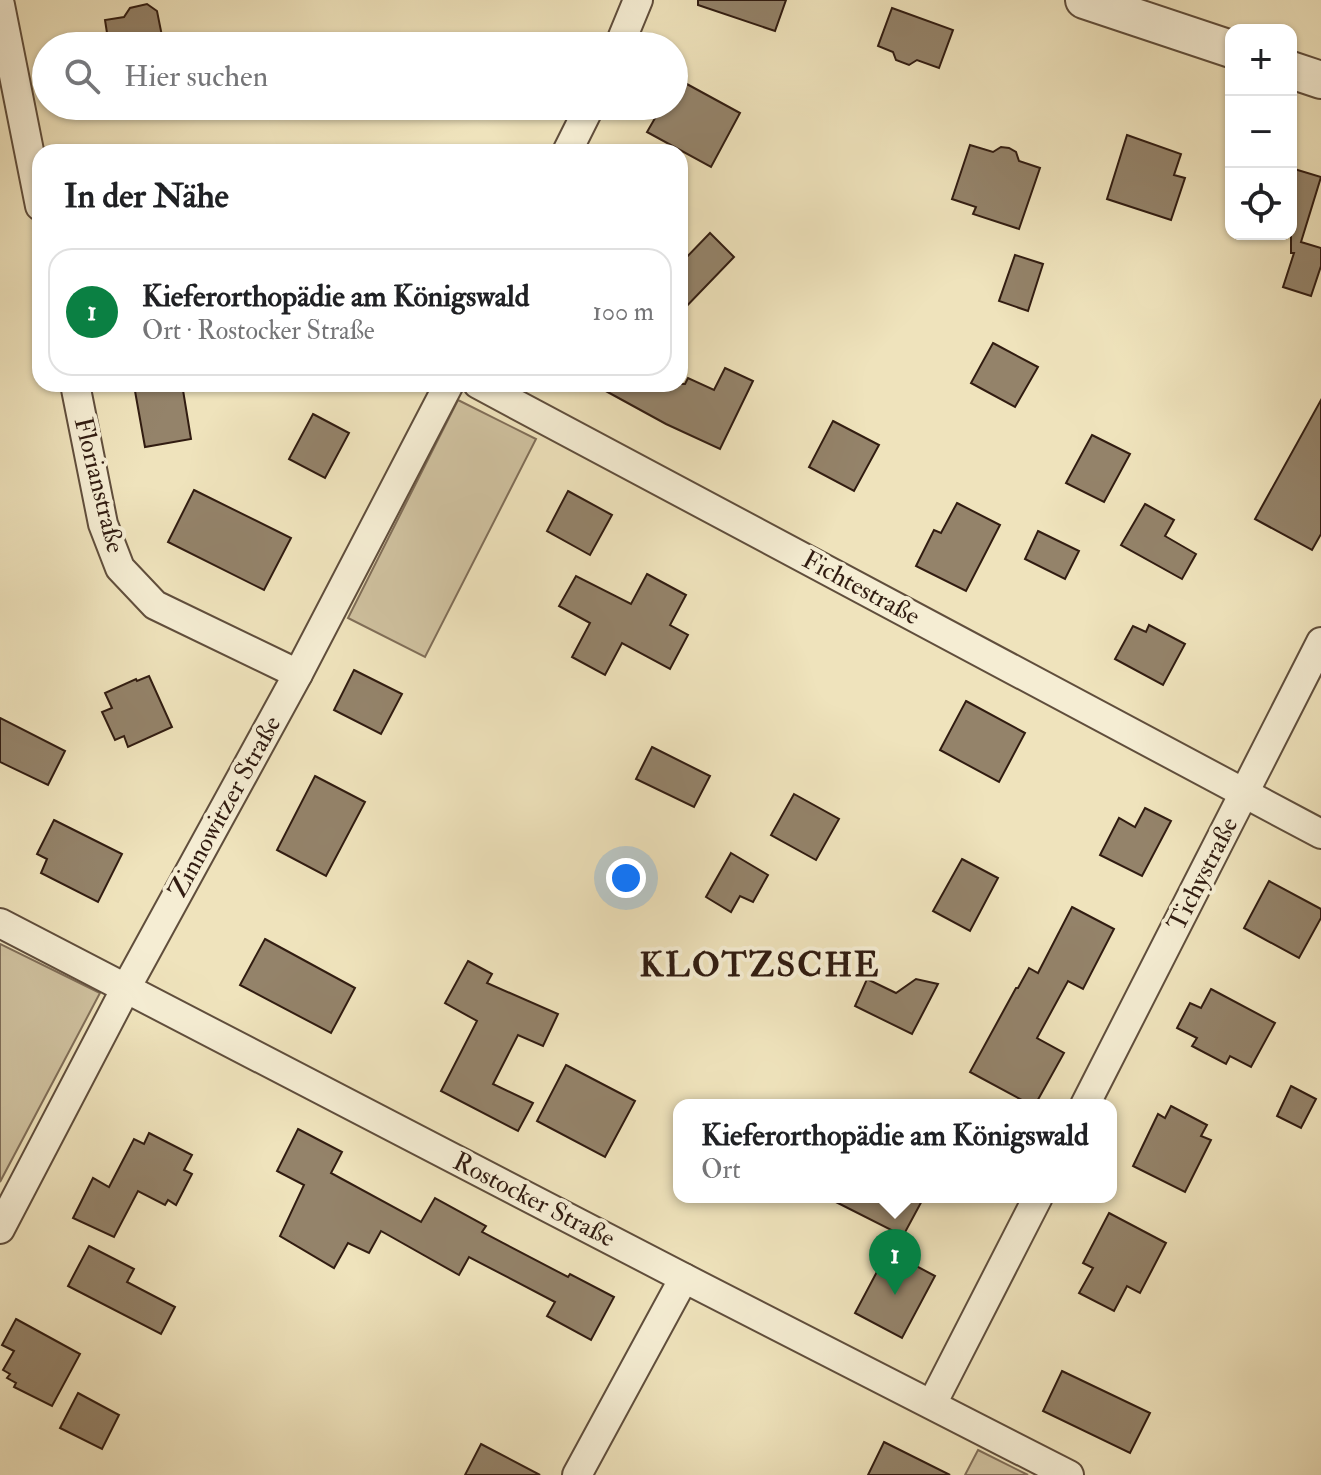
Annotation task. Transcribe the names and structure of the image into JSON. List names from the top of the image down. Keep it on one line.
{"streets":{"street":["Florianstraße","Fichtestraße","Zinnowitzer Straße","Tichystraße","Rostocker Straße"]},"crossings":[["Florianstraße","Zinnowitzer Straße"],["Fichtestraße","Tichystraße"],["Zinnowitzer Straße","Rostocker Straße"]],"districts":["KLOTZSCHE"],"page":{"map_buttons":["+","−"],"search":"Hier suchen","heading":"In der Nähe","list":[{"mark":"1","name":"Kieferorthopädie am Königswald","note":"Ort · Rostocker Straße","value":"100 m"}],"popup":["Kieferorthopädie am Königswald","Ort"],"pins":"1"}}
